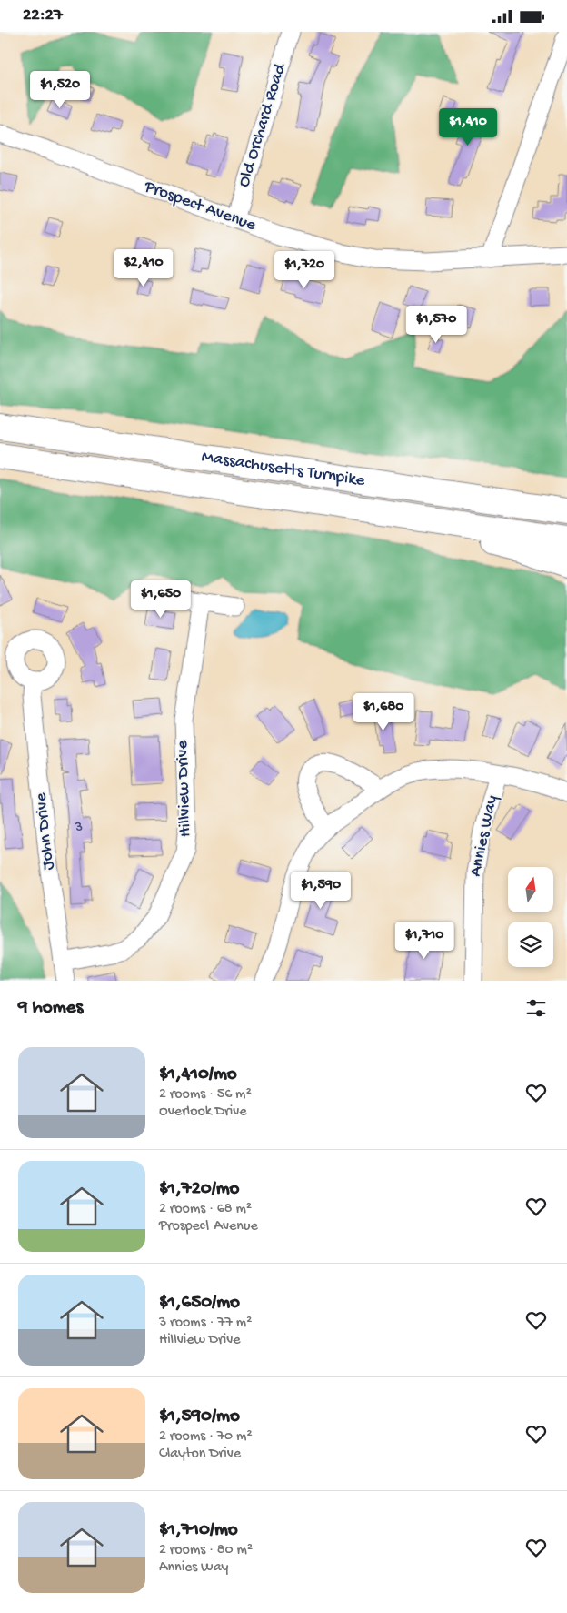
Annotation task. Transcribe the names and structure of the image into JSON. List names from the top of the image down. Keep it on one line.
{"streets":{"highway":["Massachusetts Turnpike"],"street":["Old Orchard Road","Prospect Avenue","Hillview Drive","John Drive","Annies Way"]},"crossings":[["Old Orchard Road","Prospect Avenue"],["Hillview Drive","John Drive"]],"house_numbers":["3"],"north":"top","page":{"status":"22:27","price":["$1,520","$1,410","$2,410","$1,720","$1,570","$1,650","$1,680","$1,590","$1,710"],"heading":"9 homes","list":[{"name":"$1,410/mo","note":"2 rooms · 56 m² · Overlook Drive"},{"name":"$1,720/mo","note":"2 rooms · 68 m² · Prospect Avenue"},{"name":"$1,650/mo","note":"3 rooms · 77 m² · Hillview Drive"},{"name":"$1,590/mo","note":"2 rooms · 70 m² · Clayton Drive"},{"name":"$1,710/mo","note":"2 rooms · 80 m² · Annies Way"}]}}
